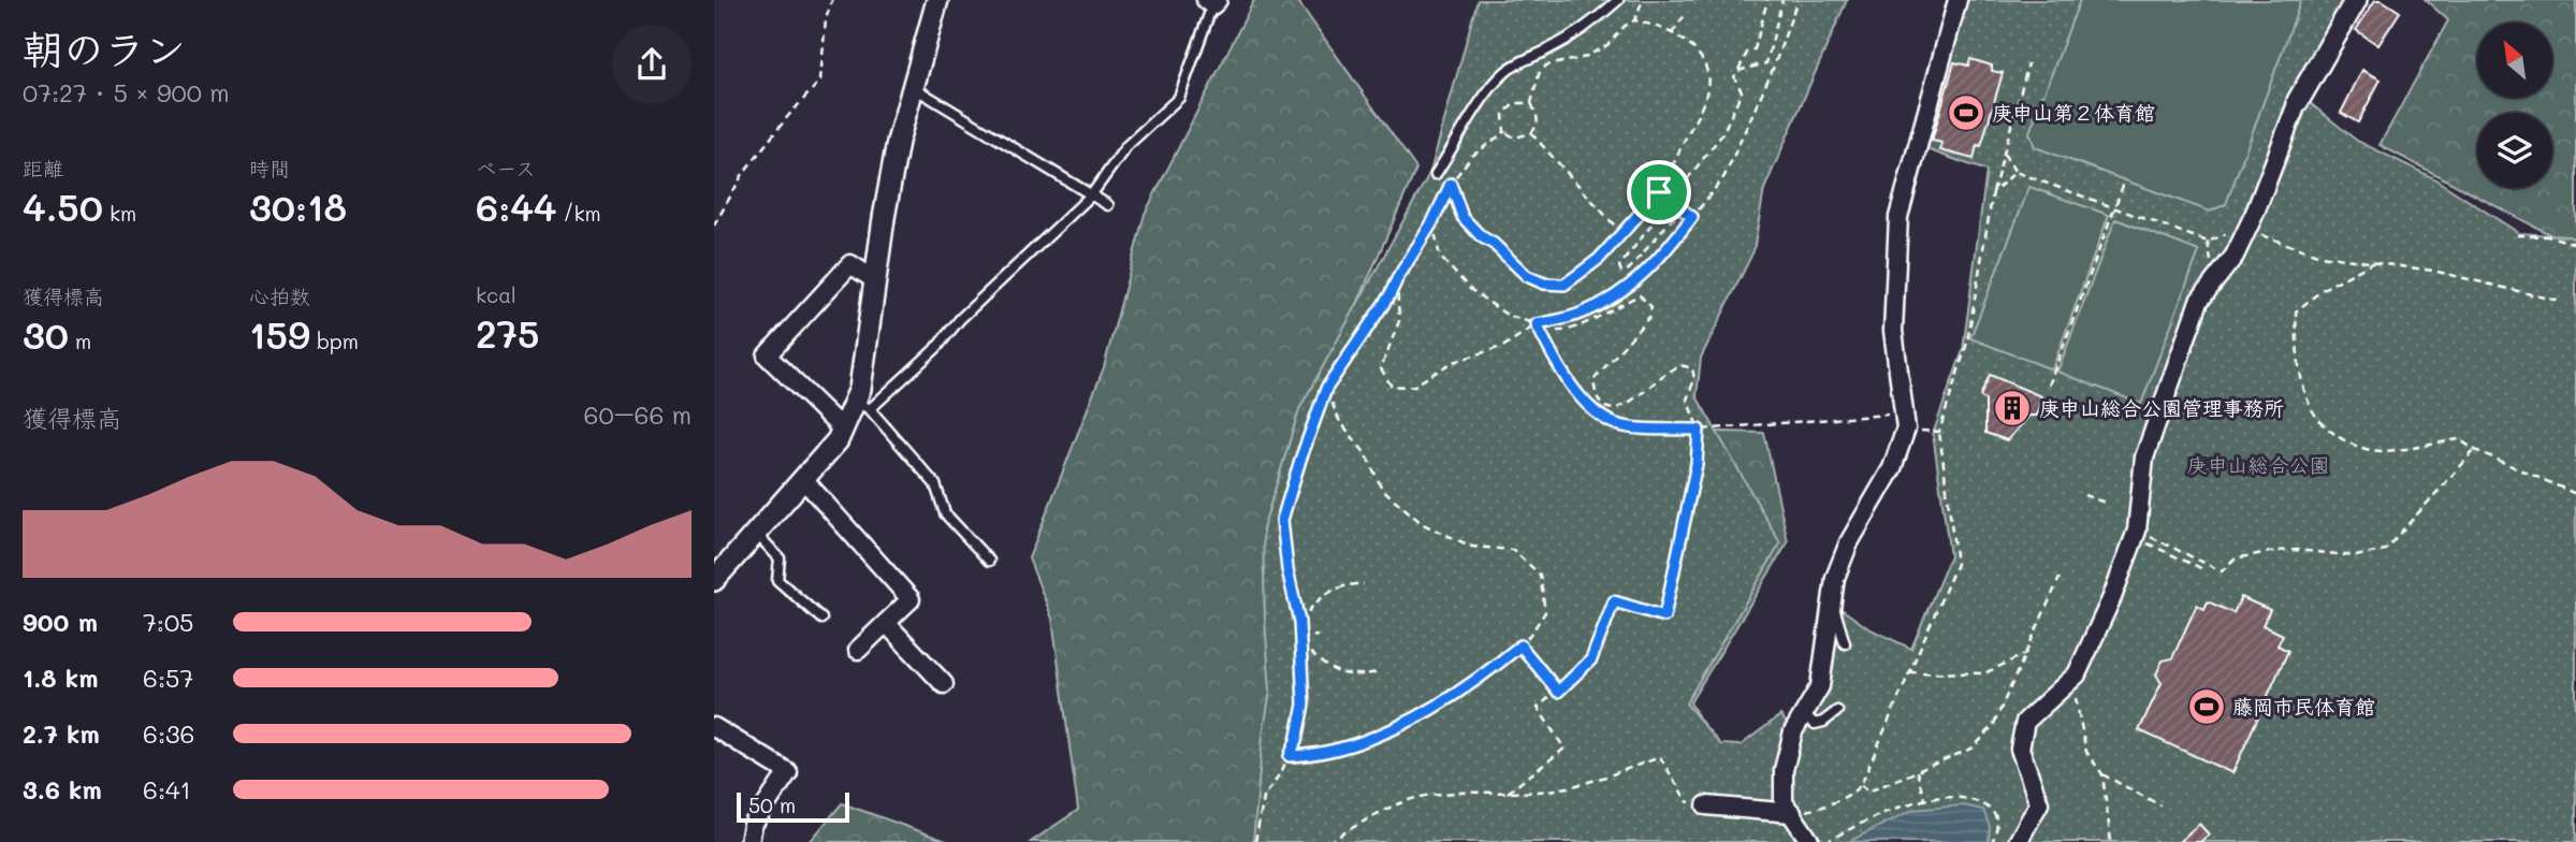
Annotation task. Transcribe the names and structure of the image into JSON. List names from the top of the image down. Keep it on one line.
{"parks":["庚申山総合公園"],"places":{"sports":["庚申山第２体育館","藤岡市民体育館"],"building":["庚申山総合公園管理事務所"]},"scale_bar":"50 m","north":"top left","page":{"heading":["朝のラン","07:27 · 5 × 900 m"],"stats":[["距離","4.50 km"],["時間","30:18"],["ペース","6:44 /km"],["獲得標高","30 m"],["心拍数","159 bpm"],["kcal","275"]],"chart":["獲得標高","60–66 m"],"list":[{"name":"900 m","note":"7:05"},{"name":"1.8 km","note":"6:57"},{"name":"2.7 km","note":"6:36"},{"name":"3.6 km","note":"6:41"}],"scale":"50 m"}}
